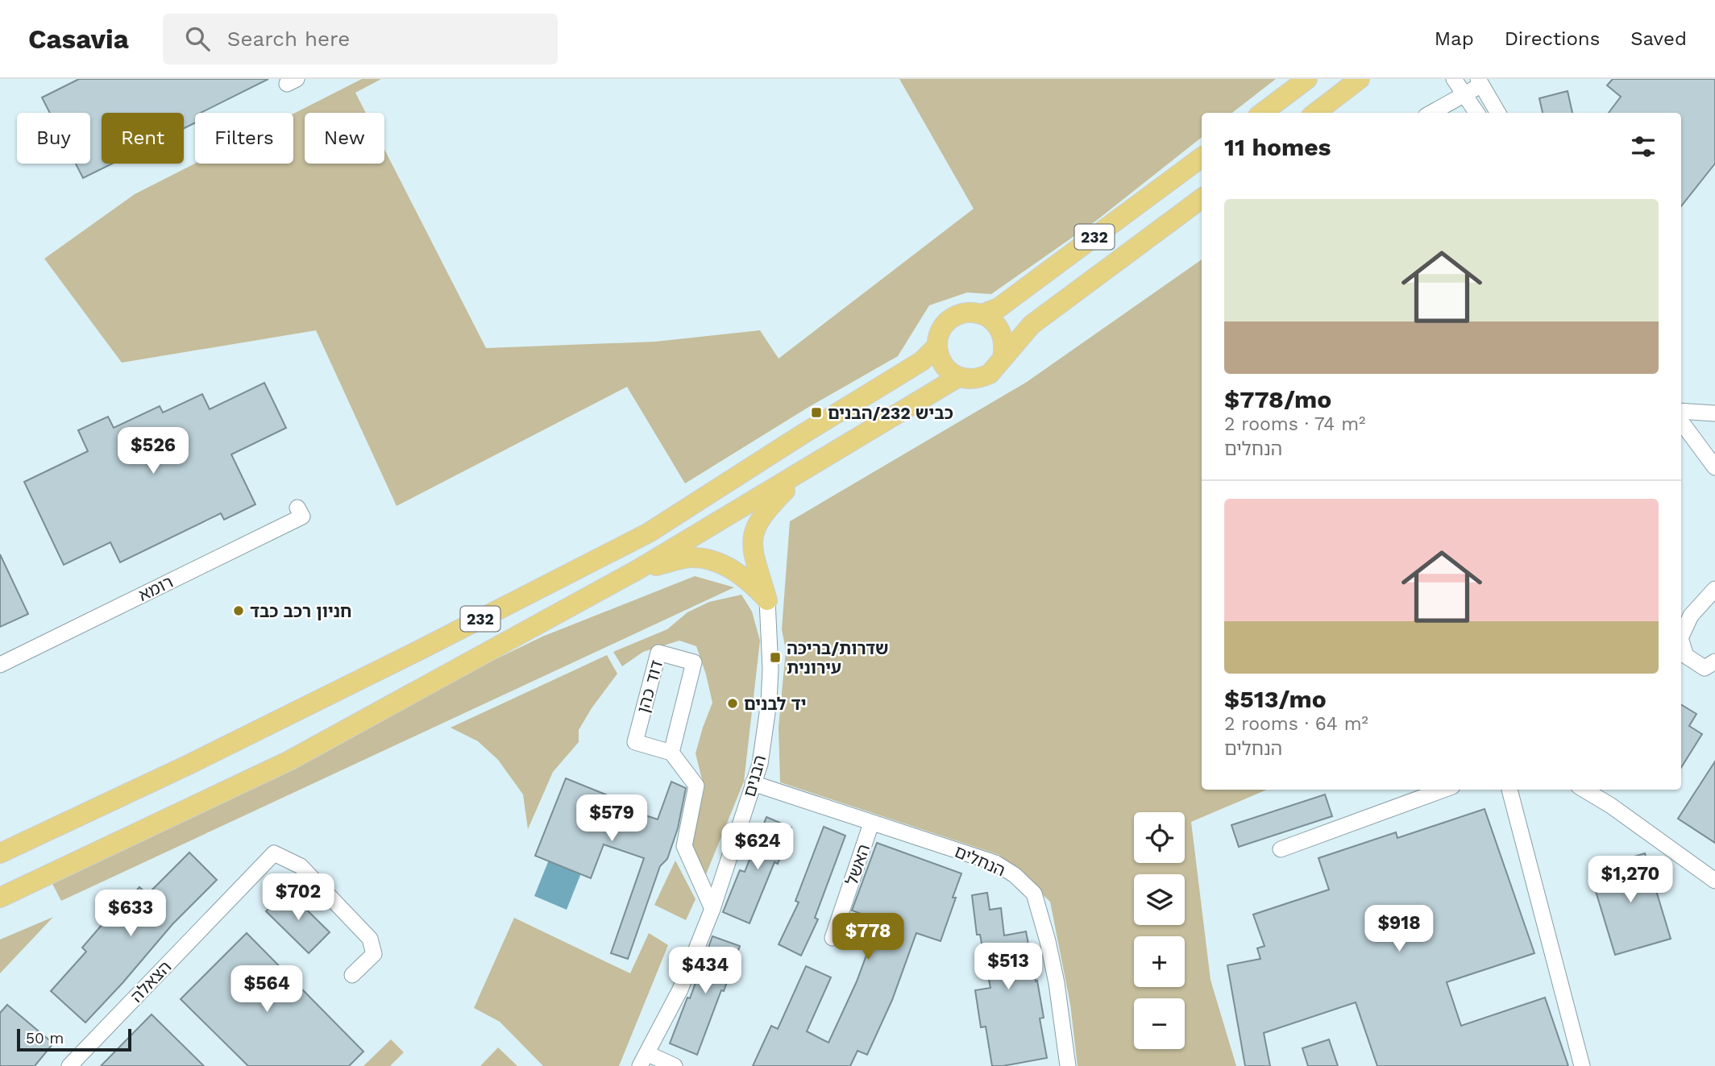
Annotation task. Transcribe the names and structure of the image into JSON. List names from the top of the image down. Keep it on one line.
{"streets":{"main road":["232"],"street":["רומא","דוד כהן","הבנים","הנחלים","האשל","הצאלה"]},"crossings":[["הבנים","הנחלים"],["הנחלים","האשל"]],"places":{"transit":["כביש 232/הבנים","שדרות/בריכה עירונית"],"other":["חניון רכב כבד","יד לבנים"]},"scale_bar":"50 m","page":{"header":"Casavia","search":"Search here","nav":["Map","Directions","Saved"],"chip":["Buy","Rent","Filters","New"],"heading":"11 homes","list":[{"name":"$778/mo","note":"2 rooms · 74 m² · הנחלים"},{"name":"$513/mo","note":"2 rooms · 64 m² · הנחלים"}],"price":["$526","$579","$624","$1,270","$702","$633","$918","$778","$513","$434","$564"],"map_buttons":["+","−"],"scale":"50 m"}}
